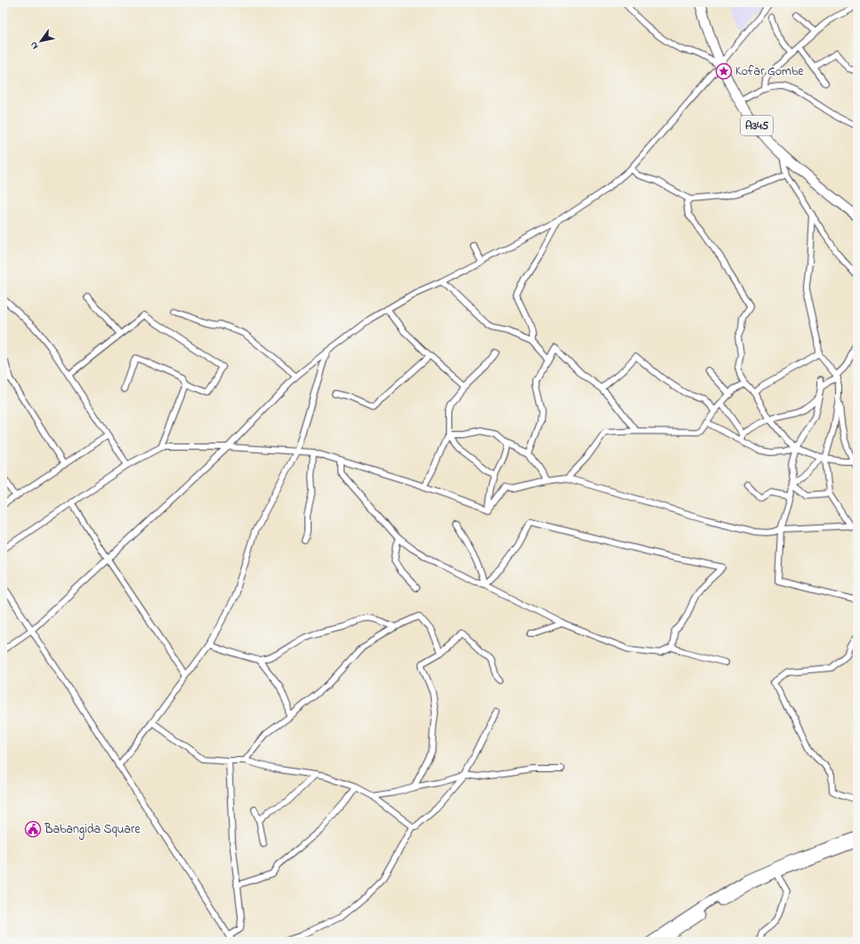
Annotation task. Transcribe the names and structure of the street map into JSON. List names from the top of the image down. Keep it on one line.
{"streets":{"highway":["A345"]},"places":{"place":["Kofar Gombe"],"public building":["Babangida Square"]},"north":"bottom left"}
